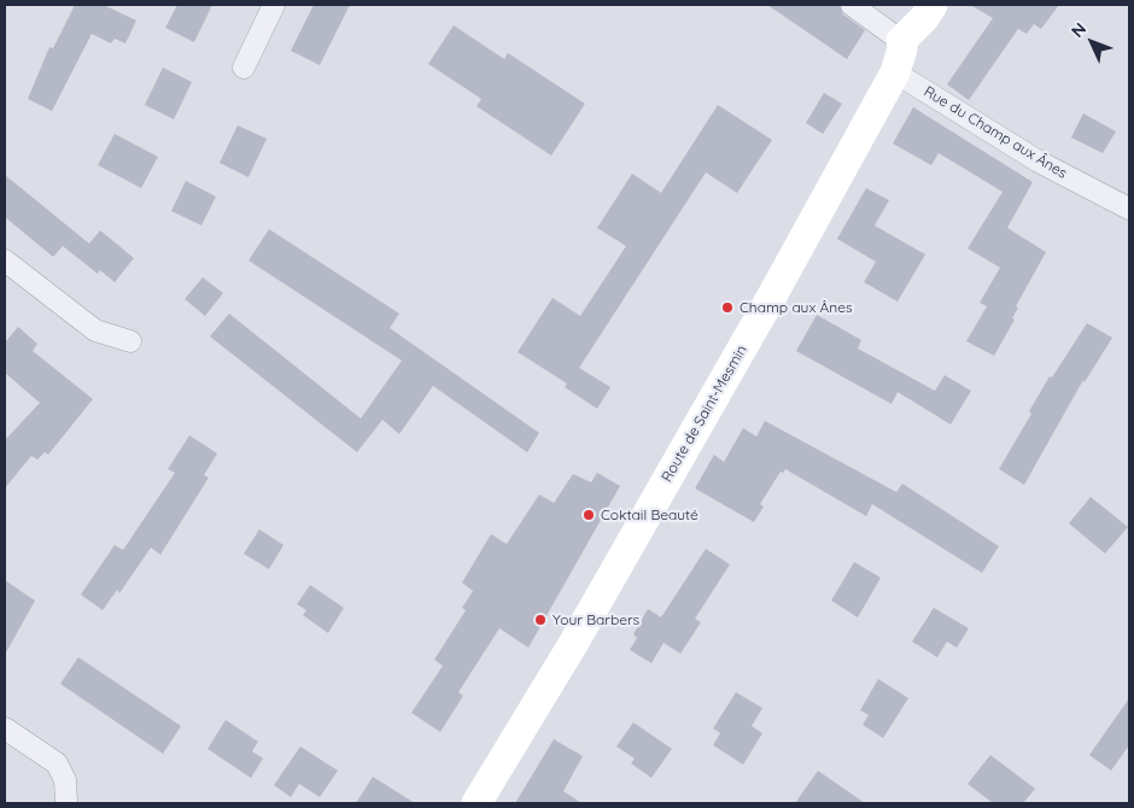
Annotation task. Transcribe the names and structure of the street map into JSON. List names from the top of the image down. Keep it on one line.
{"streets":{"main road":["Route de Saint-Mesmin"],"street":["Rue du Champ aux Ânes"]},"crossings":[["Rue du Champ aux Ânes","Route de Saint-Mesmin"]],"places":["Champ aux Ânes","Coktail Beauté","Your Barbers"],"north":"top left"}
